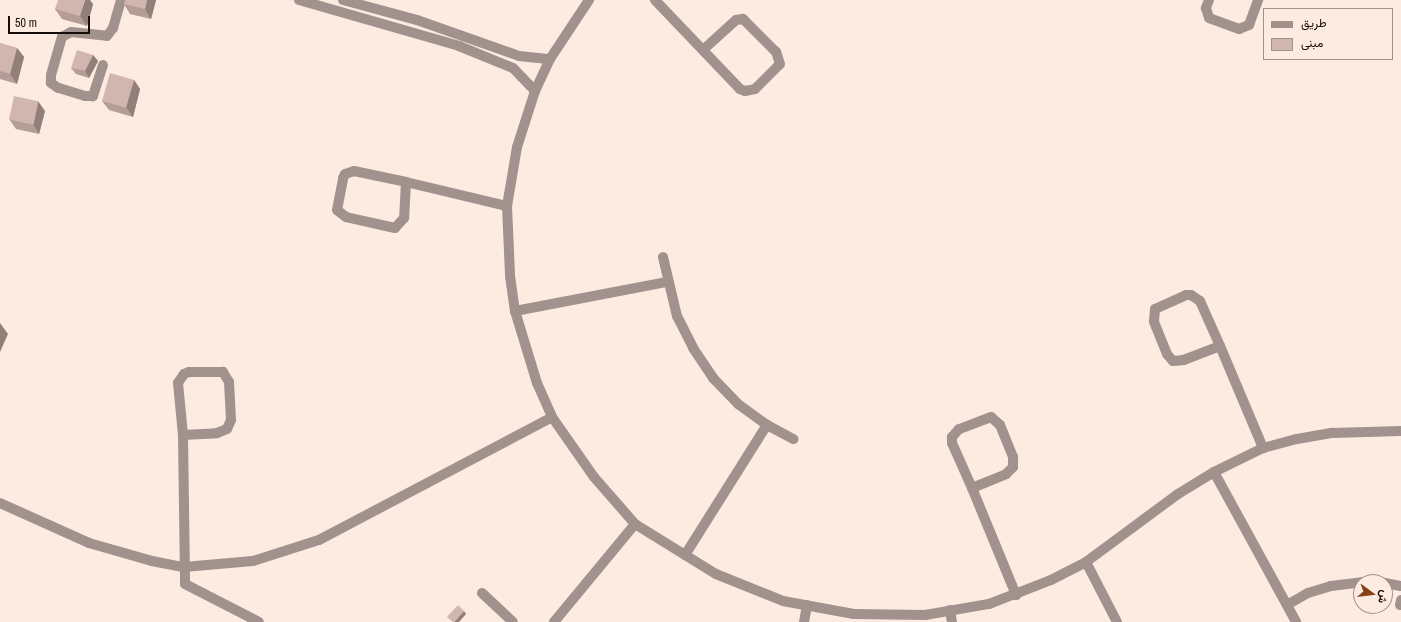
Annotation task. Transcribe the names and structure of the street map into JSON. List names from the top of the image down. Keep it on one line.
{"legend":["طريق","مبنى"],"scale_bar":"50 m","north":"right"}
